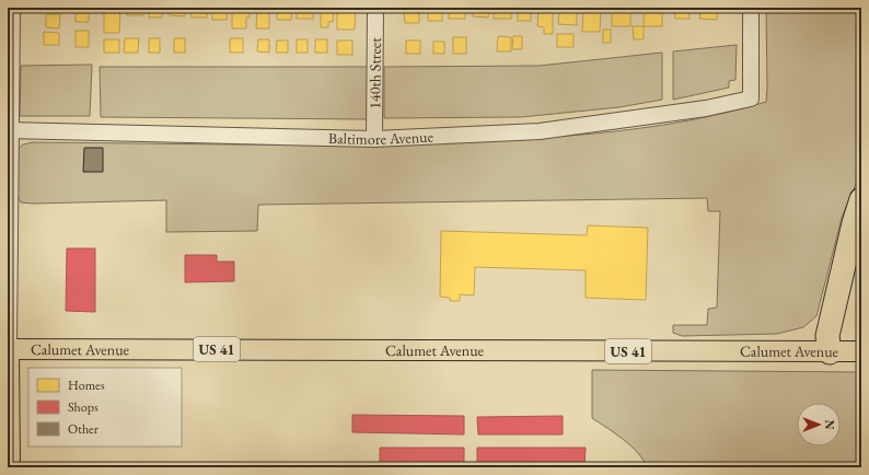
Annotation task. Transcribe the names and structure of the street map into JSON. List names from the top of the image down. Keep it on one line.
{"streets":{"main road":["Calumet Avenue","US 41"],"street":["140th Street","Baltimore Avenue"]},"crossings":[["140th Street","Baltimore Avenue"]],"legend":["Homes","Shops","Other"],"north":"right"}
